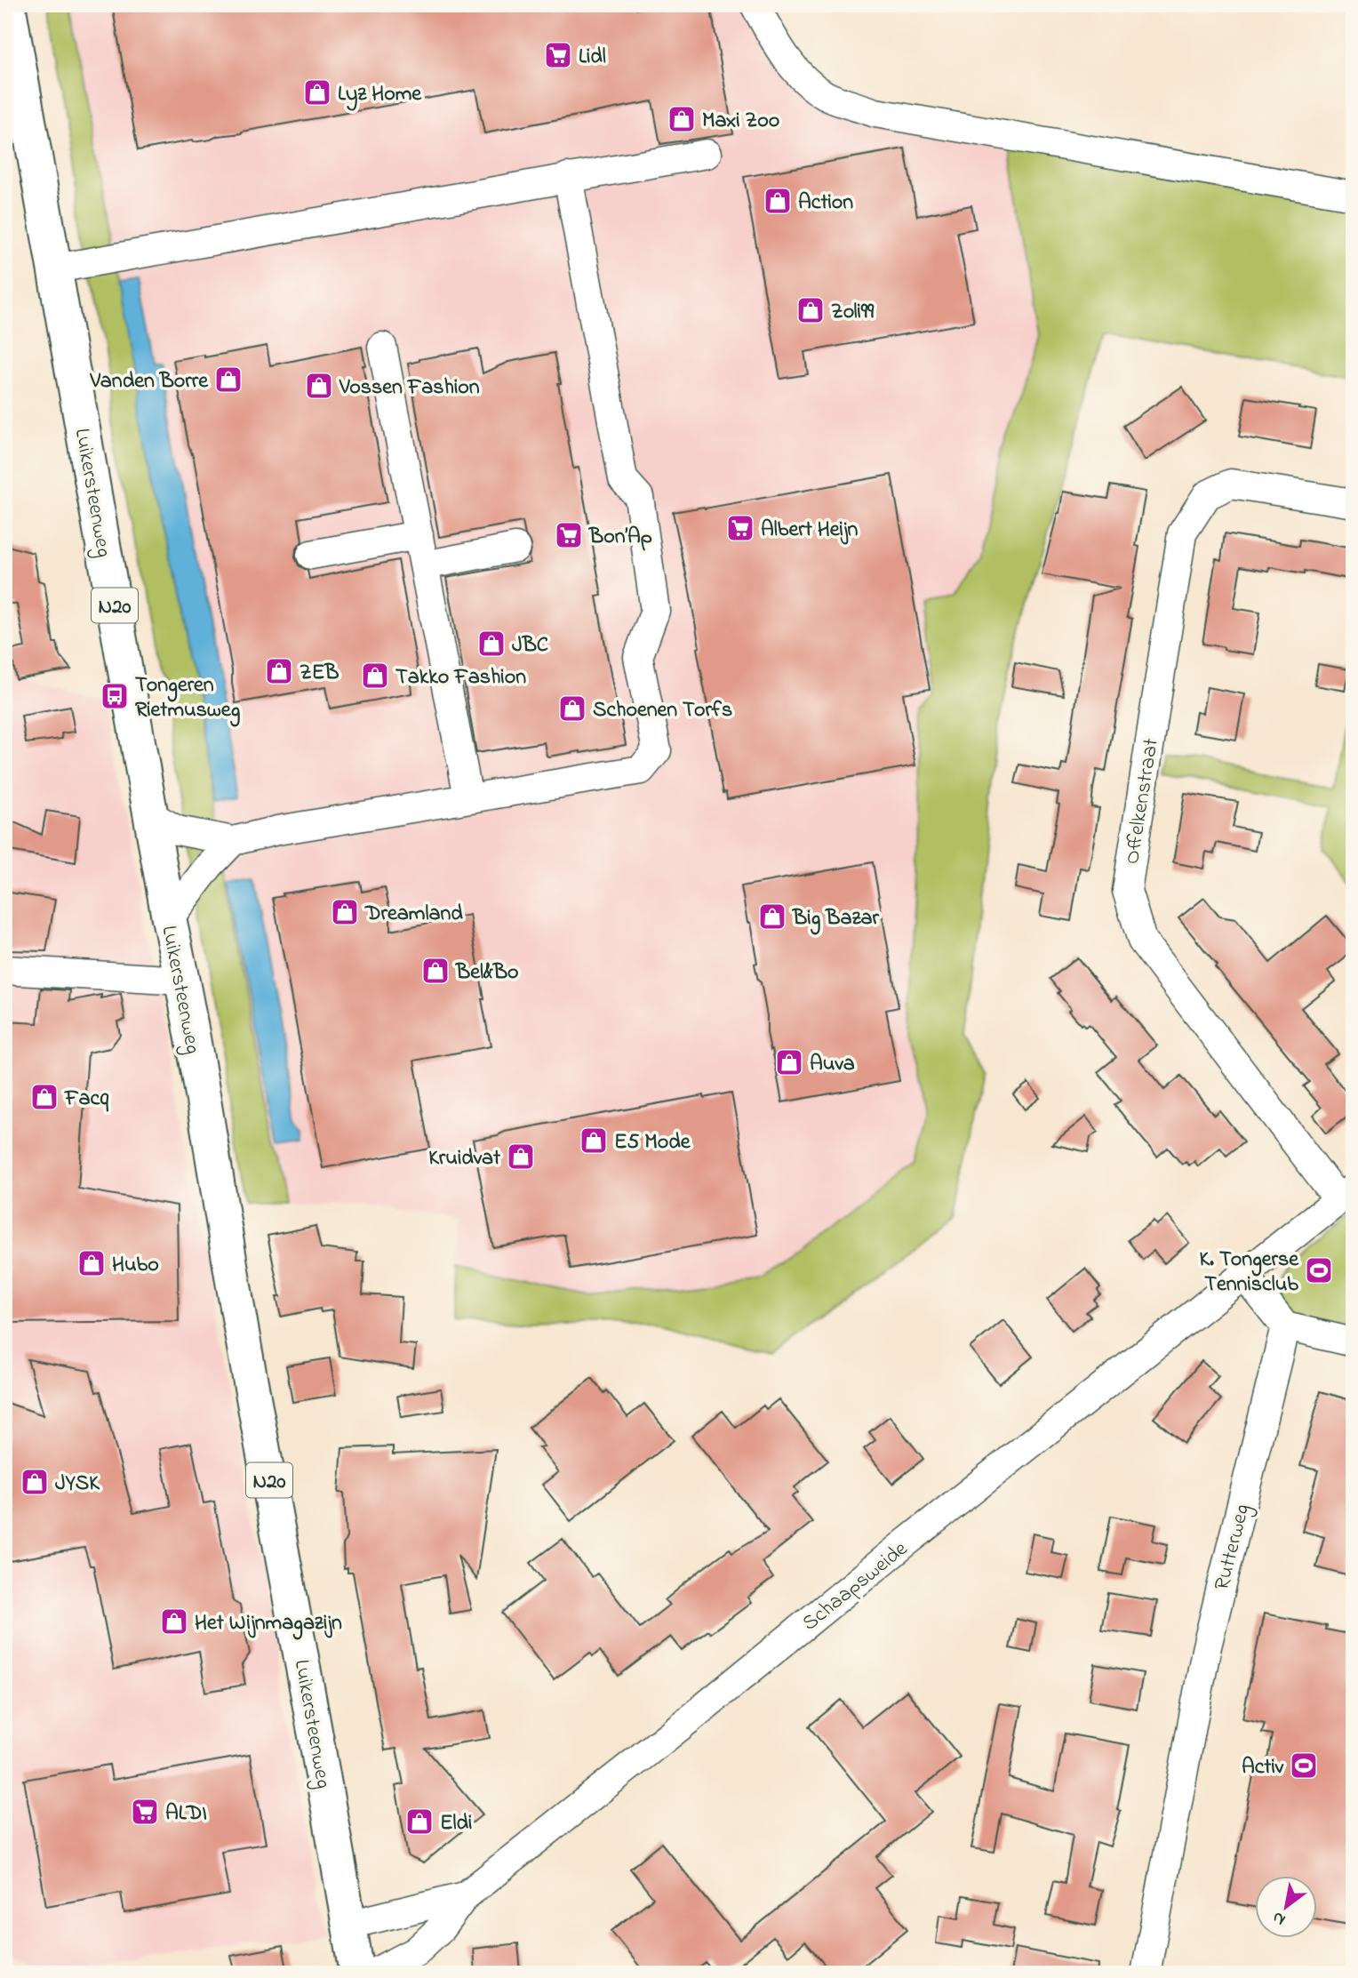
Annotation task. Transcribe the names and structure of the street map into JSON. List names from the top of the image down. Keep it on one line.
{"streets":{"main road":["Luikersteenweg","N20"],"street":["Offelkenstraat","Rutterweg","Schaapsweide"]},"crossings":[["Luikersteenweg","Schaapsweide"]],"places":{"supermarket":["Lidl","Albert Heijn","Bon’Ap","ALDI"],"shop":["Lyz Home","Maxi Zoo","Action","Zoli99","Vanden Borre","Vossen Fashion","JBC","ZEB","Takko Fashion","Schoenen Torfs","Dreamland","Big Bazar","Bel&Bo","Auva","Facq","E5 Mode","Kruidvat","Hubo","JYSK","Het Wijnmagazijn","Eldi"],"bus stop":["Tongeren Rietmusweg"],"sports":["K. Tongerse Tennisclub","Activ"]},"north":"bottom left"}
